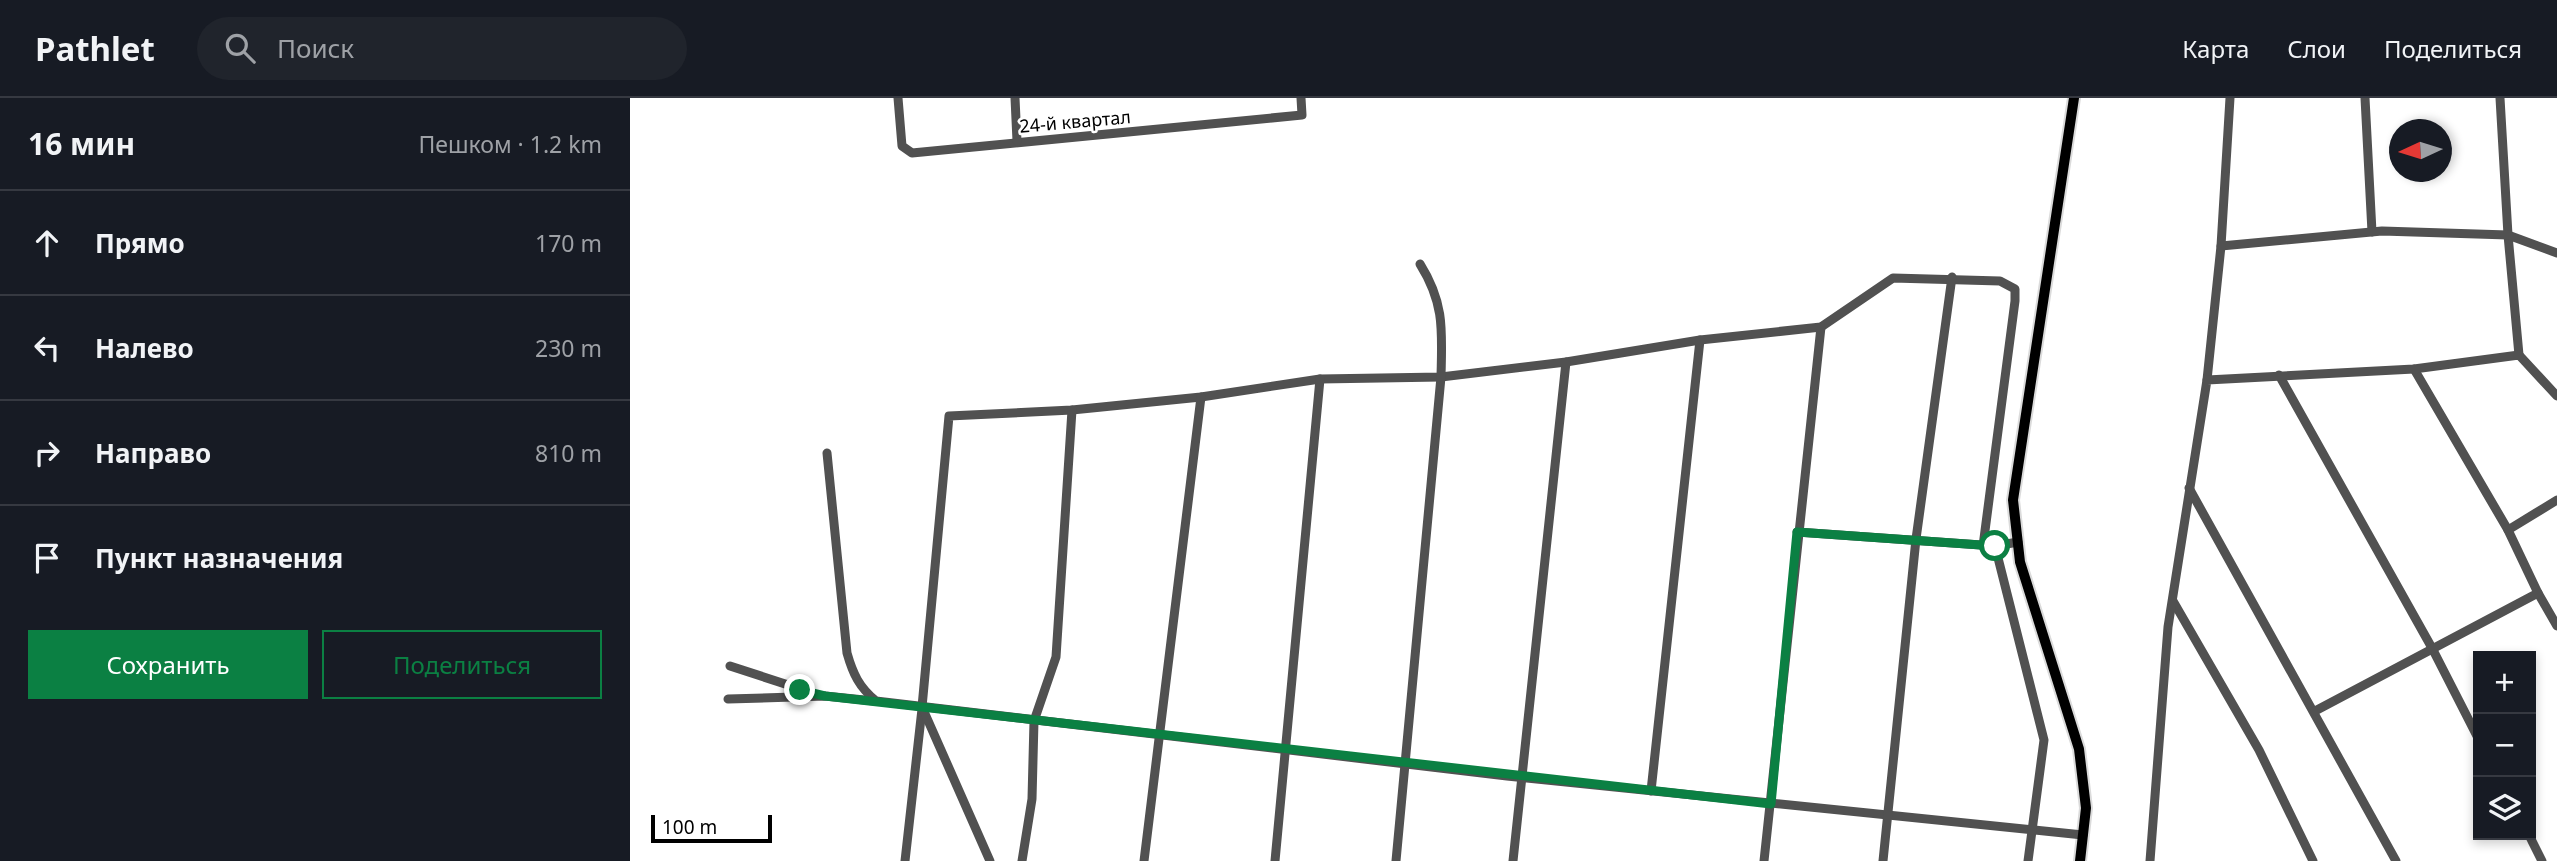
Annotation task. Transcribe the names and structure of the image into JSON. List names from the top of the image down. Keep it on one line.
{"streets":{"street":["24-й квартал"]},"scale_bar":"100 m","north":"left","page":{"header":"Pathlet","search":"Поиск","nav":["Карта","Слои","Поделиться"],"heading":["16 мин","Пешком · 1.2 km"],"list":[["Прямо","170 m"],["Налево","230 m"],["Направо","810 m"],"Пункт назначения"],"buttons":["Сохранить","Поделиться"],"map_buttons":["+","−"],"scale":"100 m"}}
